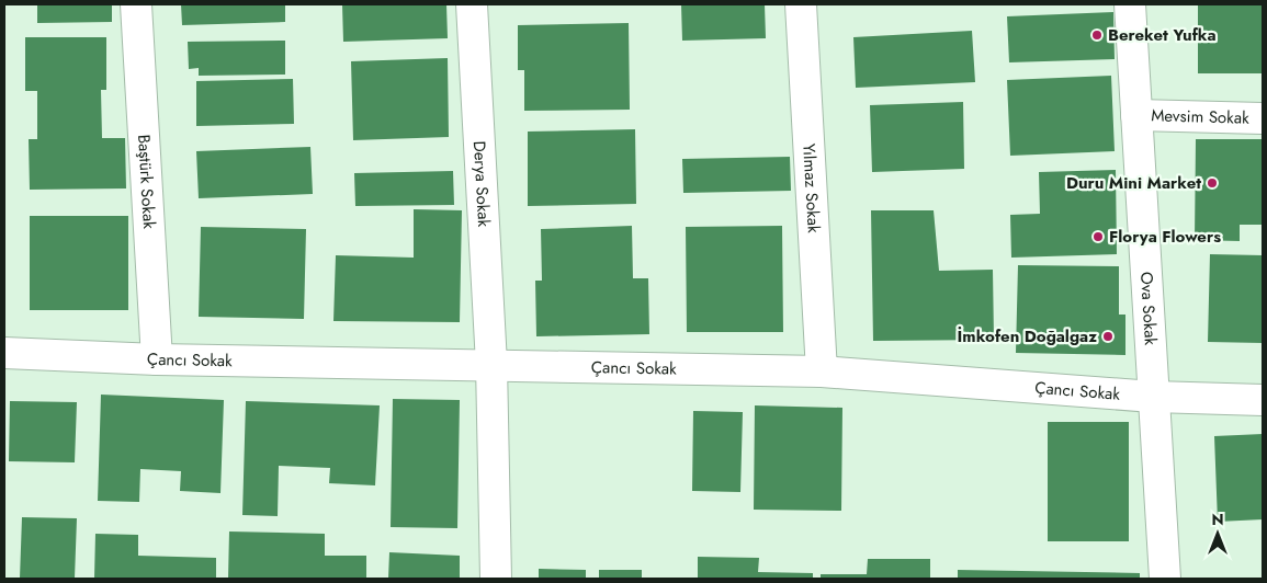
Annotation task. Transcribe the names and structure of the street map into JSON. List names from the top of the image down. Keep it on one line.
{"streets":{"street":["Mevsim Sokak","Baştürk Sokak","Derya Sokak","Yılmaz Sokak","Ova Sokak","Çancı Sokak"]},"crossings":[["Mevsim Sokak","Ova Sokak"],["Baştürk Sokak","Çancı Sokak"],["Derya Sokak","Çancı Sokak"],["Yılmaz Sokak","Çancı Sokak"],["Ova Sokak","Çancı Sokak"]],"places":["Bereket Yufka","Duru Mini Market","Florya Flowers","İmkofen Doğalgaz"],"north":"top"}
